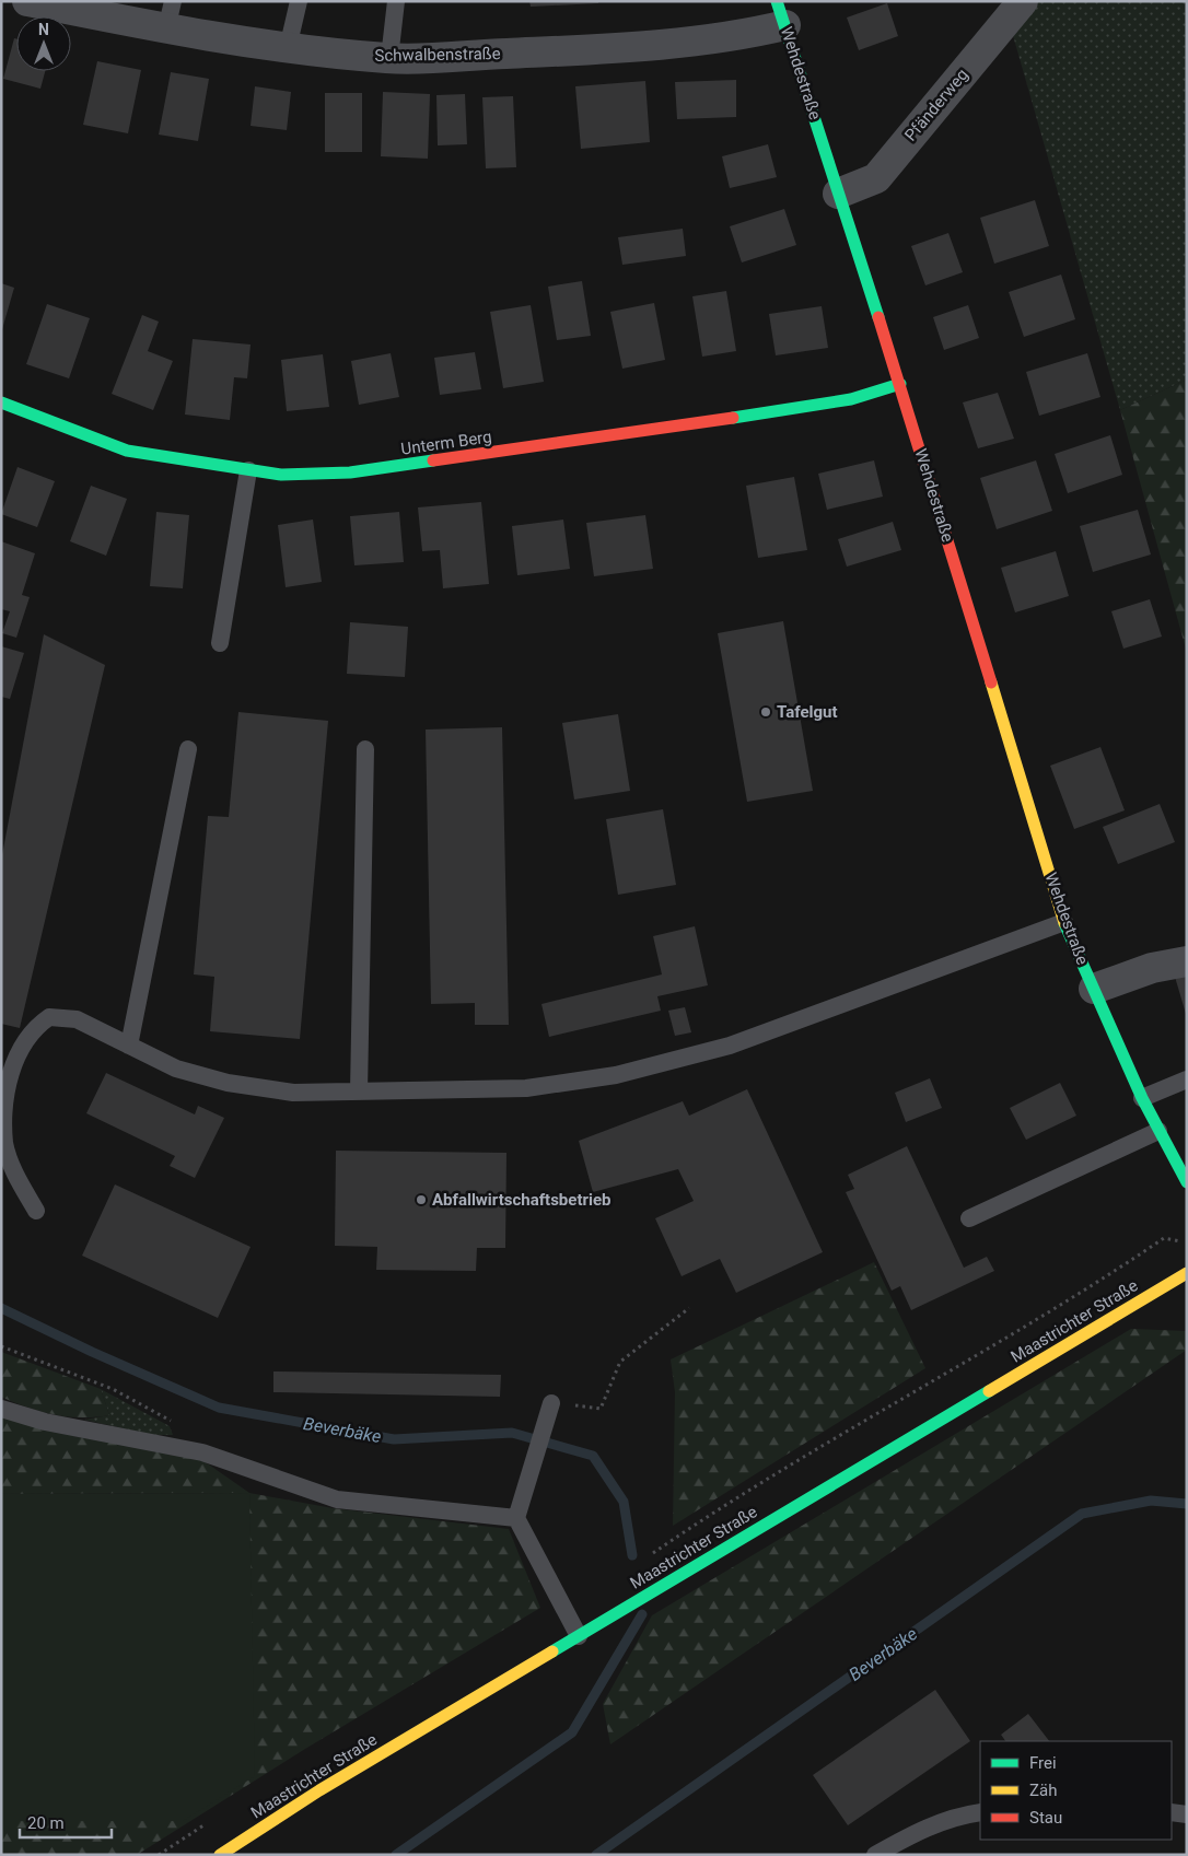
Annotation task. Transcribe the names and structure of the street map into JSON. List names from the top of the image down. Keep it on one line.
{"streets":{"street":["Schwalbenstraße","Wehdestraße","Pfänderweg","Unterm Berg","Maastrichter Straße"]},"crossings":[["Schwalbenstraße","Wehdestraße"],["Wehdestraße","Pfänderweg"],["Wehdestraße","Unterm Berg"]],"water":["Beverbäke"],"places":["Tafelgut","Abfallwirtschaftsbetrieb"],"legend":["Frei","Zäh","Stau"],"scale_bar":"20 m","north":"top"}
